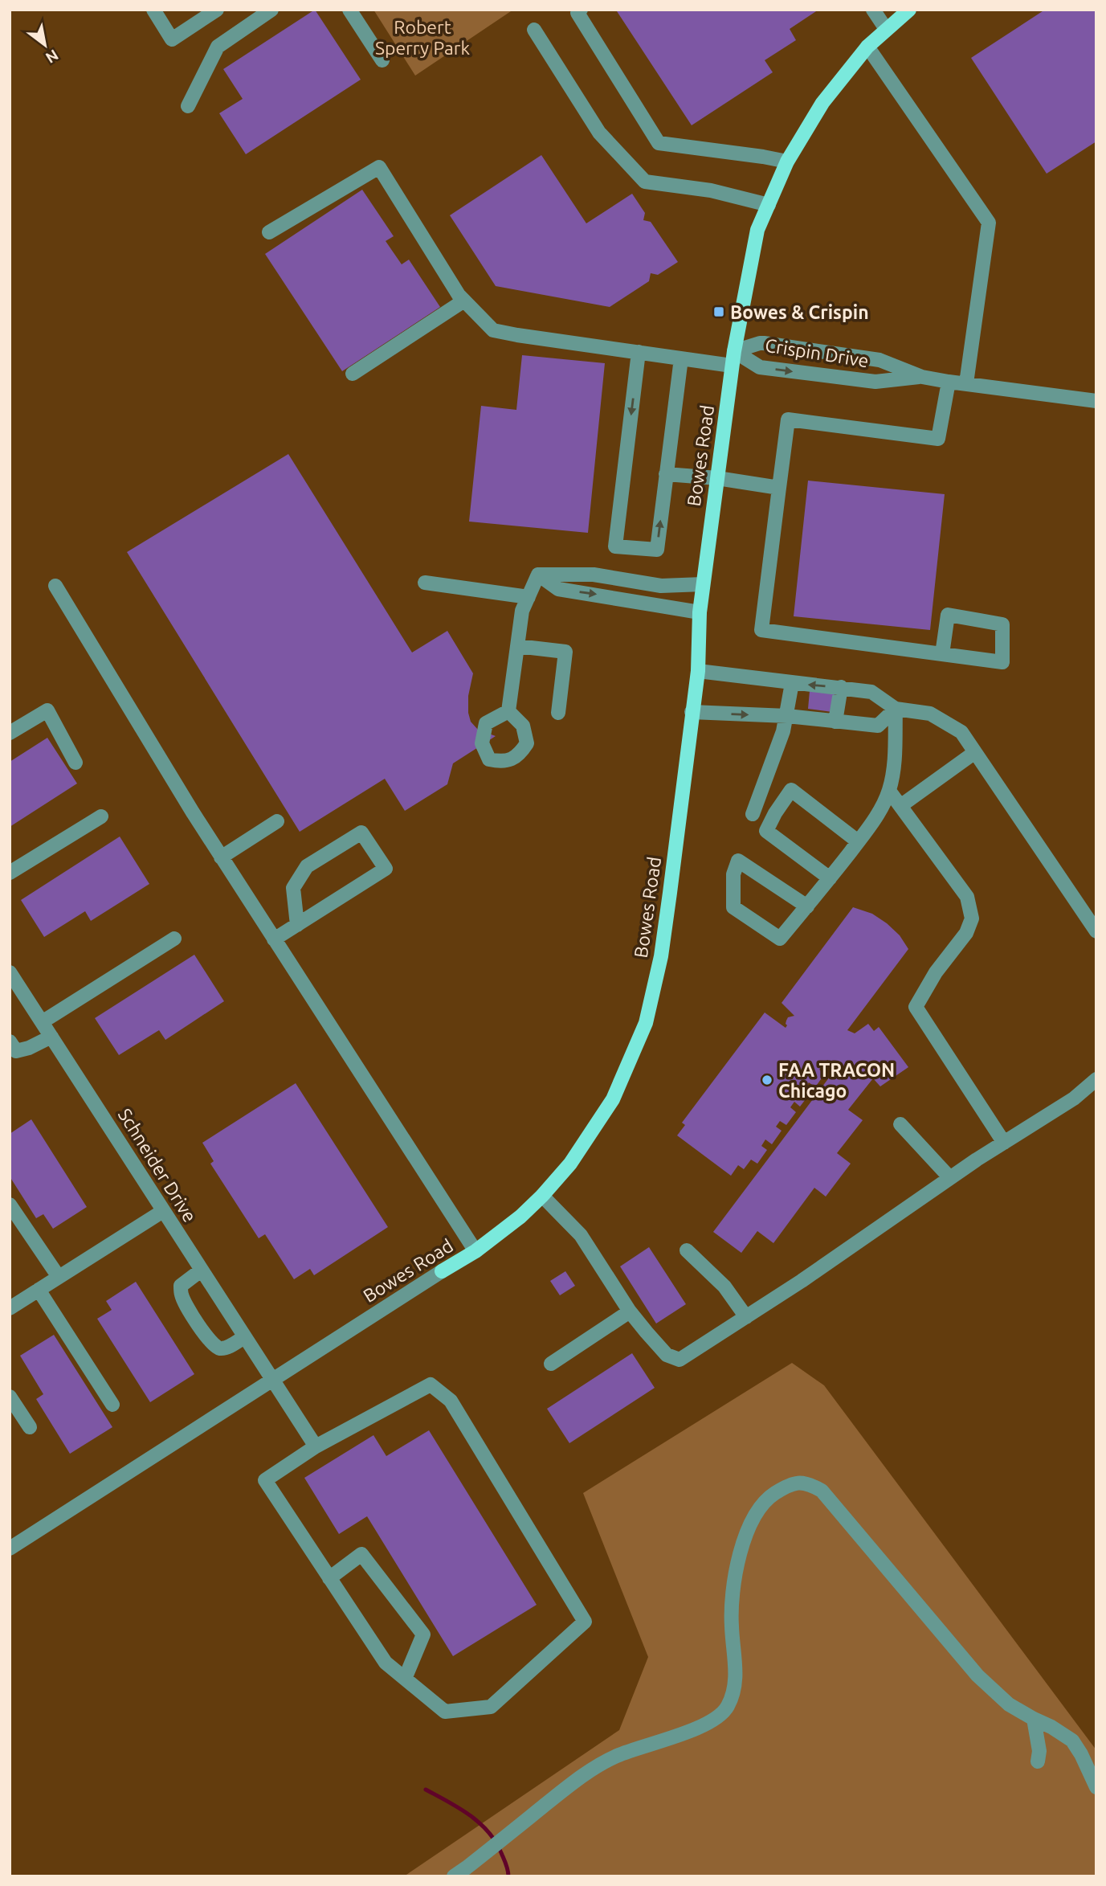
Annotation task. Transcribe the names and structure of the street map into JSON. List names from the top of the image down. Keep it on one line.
{"streets":{"main road":["Bowes Road"],"street":["Crispin Drive","Schneider Drive"]},"crossings":[["Crispin Drive","Bowes Road"],["Bowes Road","Schneider Drive"]],"parks":["Robert Sperry Park"],"places":{"transit":["Bowes & Crispin"],"other":["FAA TRACON Chicago"]},"north":"bottom right"}
